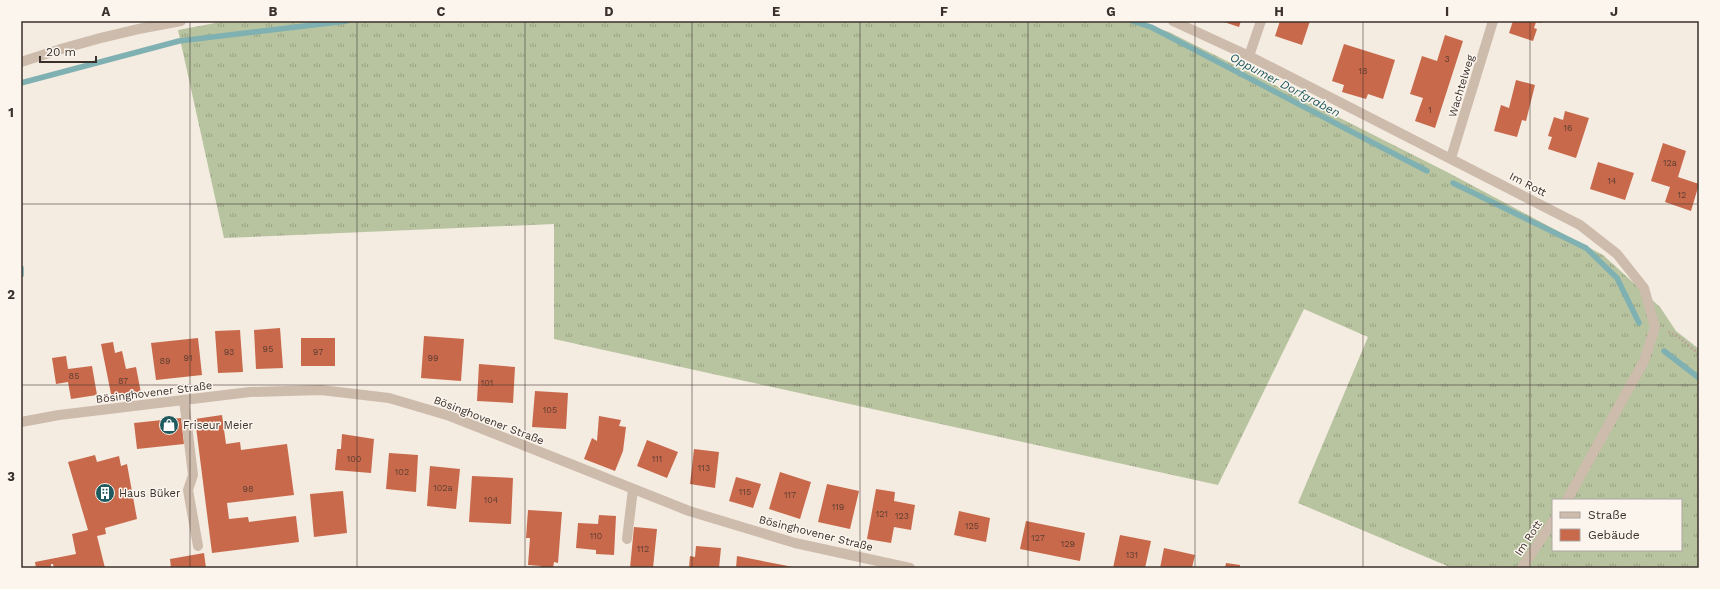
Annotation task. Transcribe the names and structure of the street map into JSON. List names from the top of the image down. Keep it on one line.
{"streets":{"street":["Wachtelweg","Im Rott","Bösinghovener Straße"]},"crossings":[["Wachtelweg","Im Rott"]],"water":["Oppumer Dorfgraben"],"places":{"shop":["Friseur Meier"],"building":["Haus Büker"]},"house_numbers":["3","18","1","16","12a","14","12","95","93","97","91","99","89","85","87","101","105","100","111","113","102","102a","98","115","117","104","119","121","123","125","110","127","129","112","131"],"legend":["Straße","Gebäude"],"scale_bar":"20 m","grid":{"columns":["A","B","C","D","E","F","G","H","I","J"],"rows":["1","2","3"]}}
